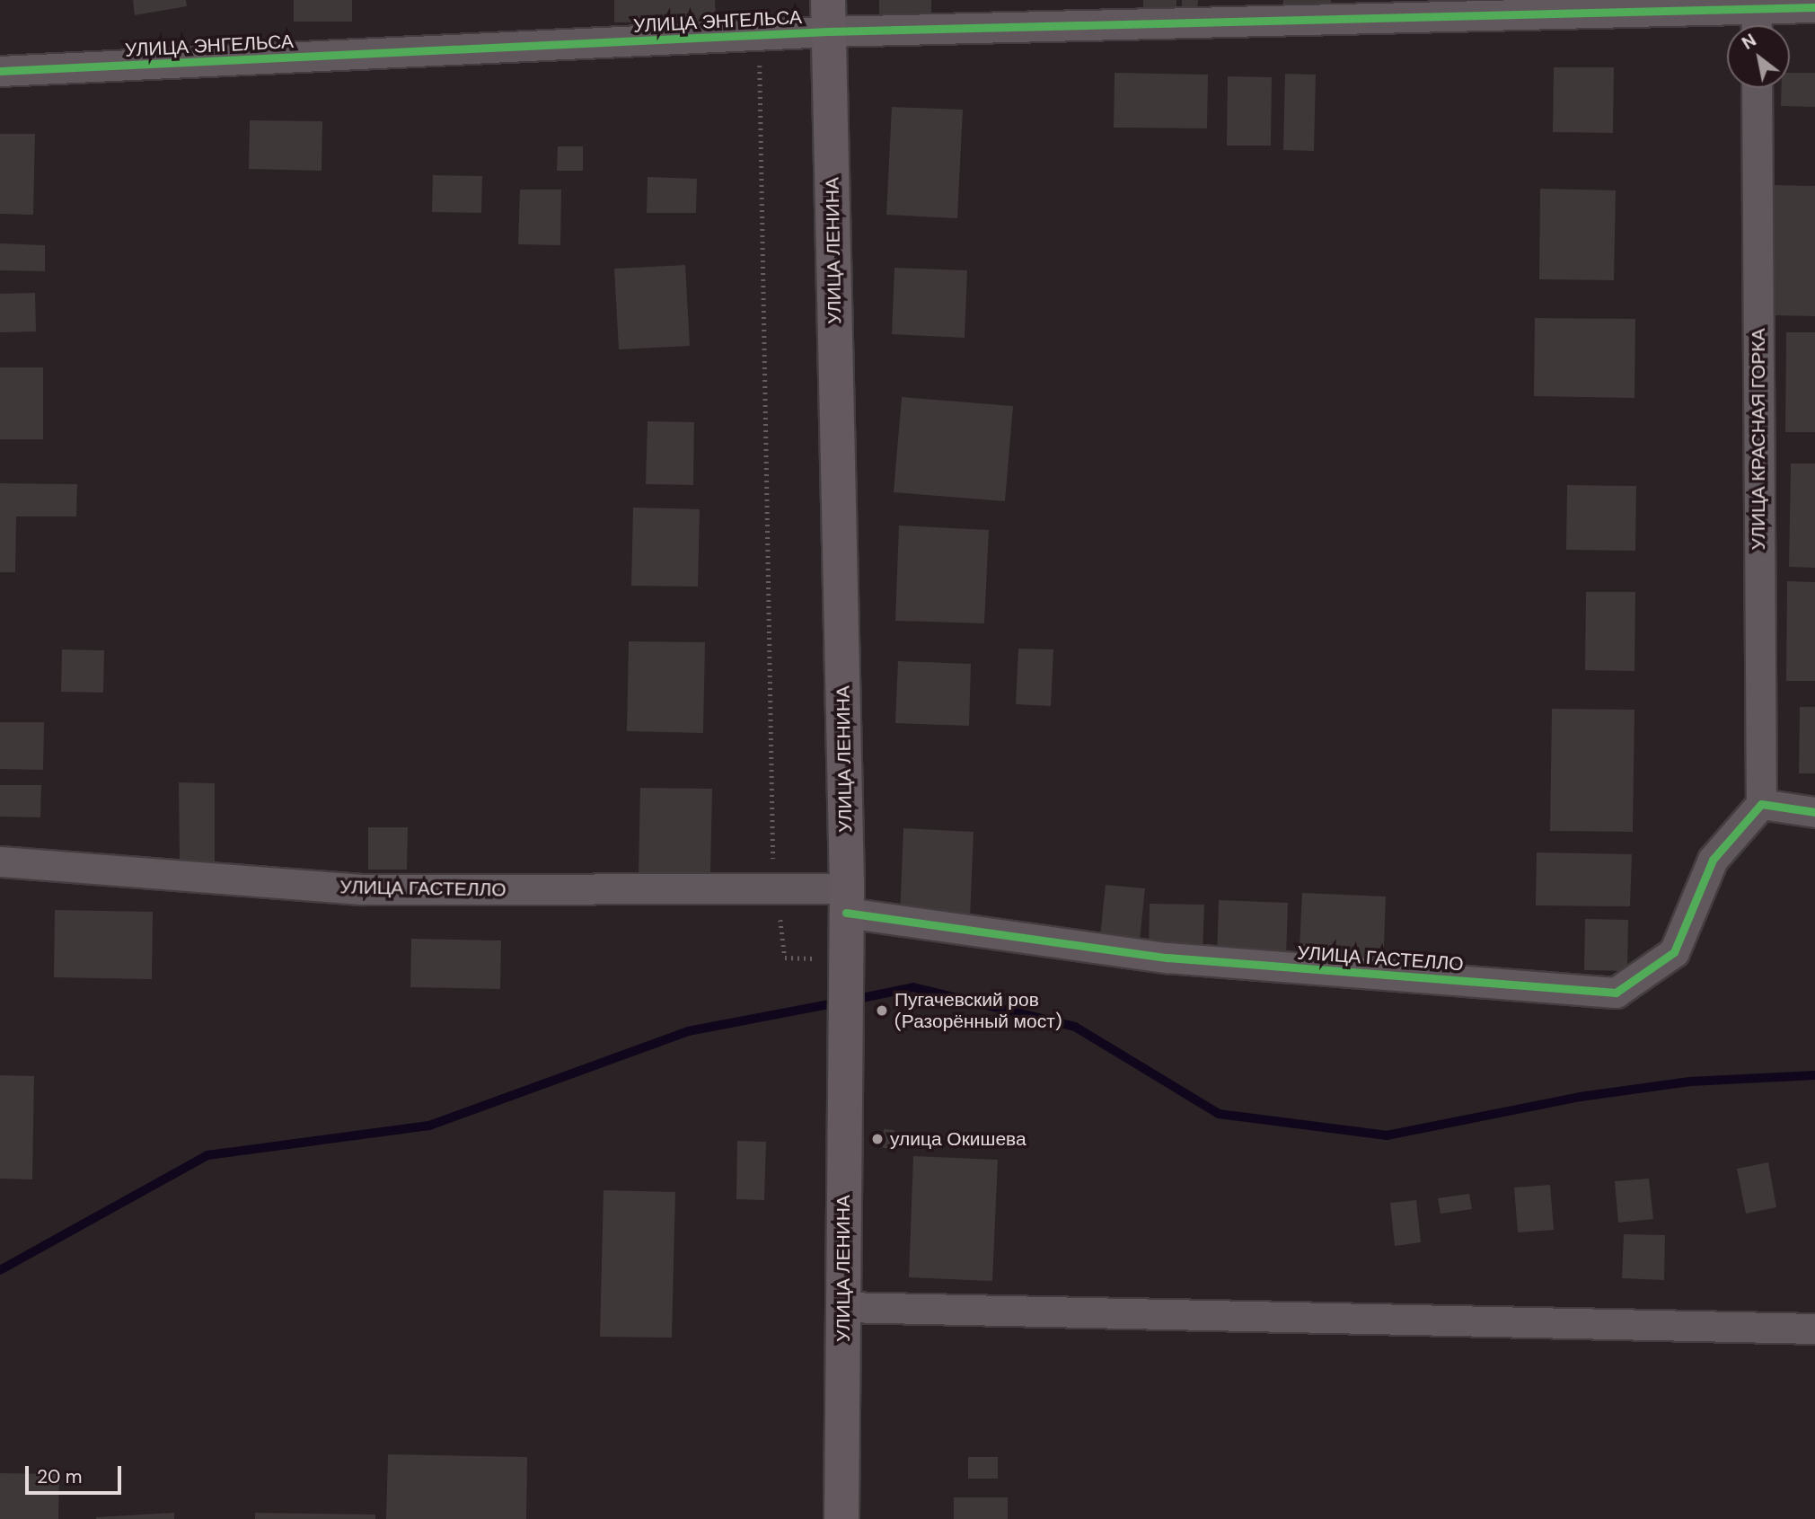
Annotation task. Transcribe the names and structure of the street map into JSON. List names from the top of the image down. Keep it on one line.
{"streets":{"main road":["УЛИЦА ЛЕНИНА"],"street":["УЛИЦА ЭНГЕЛЬСА","УЛИЦА КРАСНАЯ ГОРКА","УЛИЦА ГАСТЕЛЛО"]},"crossings":[["УЛИЦА ЭНГЕЛЬСА","УЛИЦА ЛЕНИНА"],["УЛИЦА ЛЕНИНА","УЛИЦА ГАСТЕЛЛО"],["УЛИЦА КРАСНАЯ ГОРКА","УЛИЦА ГАСТЕЛЛО"]],"places":["Пугачевский ров (Разорённый мост)","улица Окишева"],"scale_bar":"20 m","north":"top left"}
